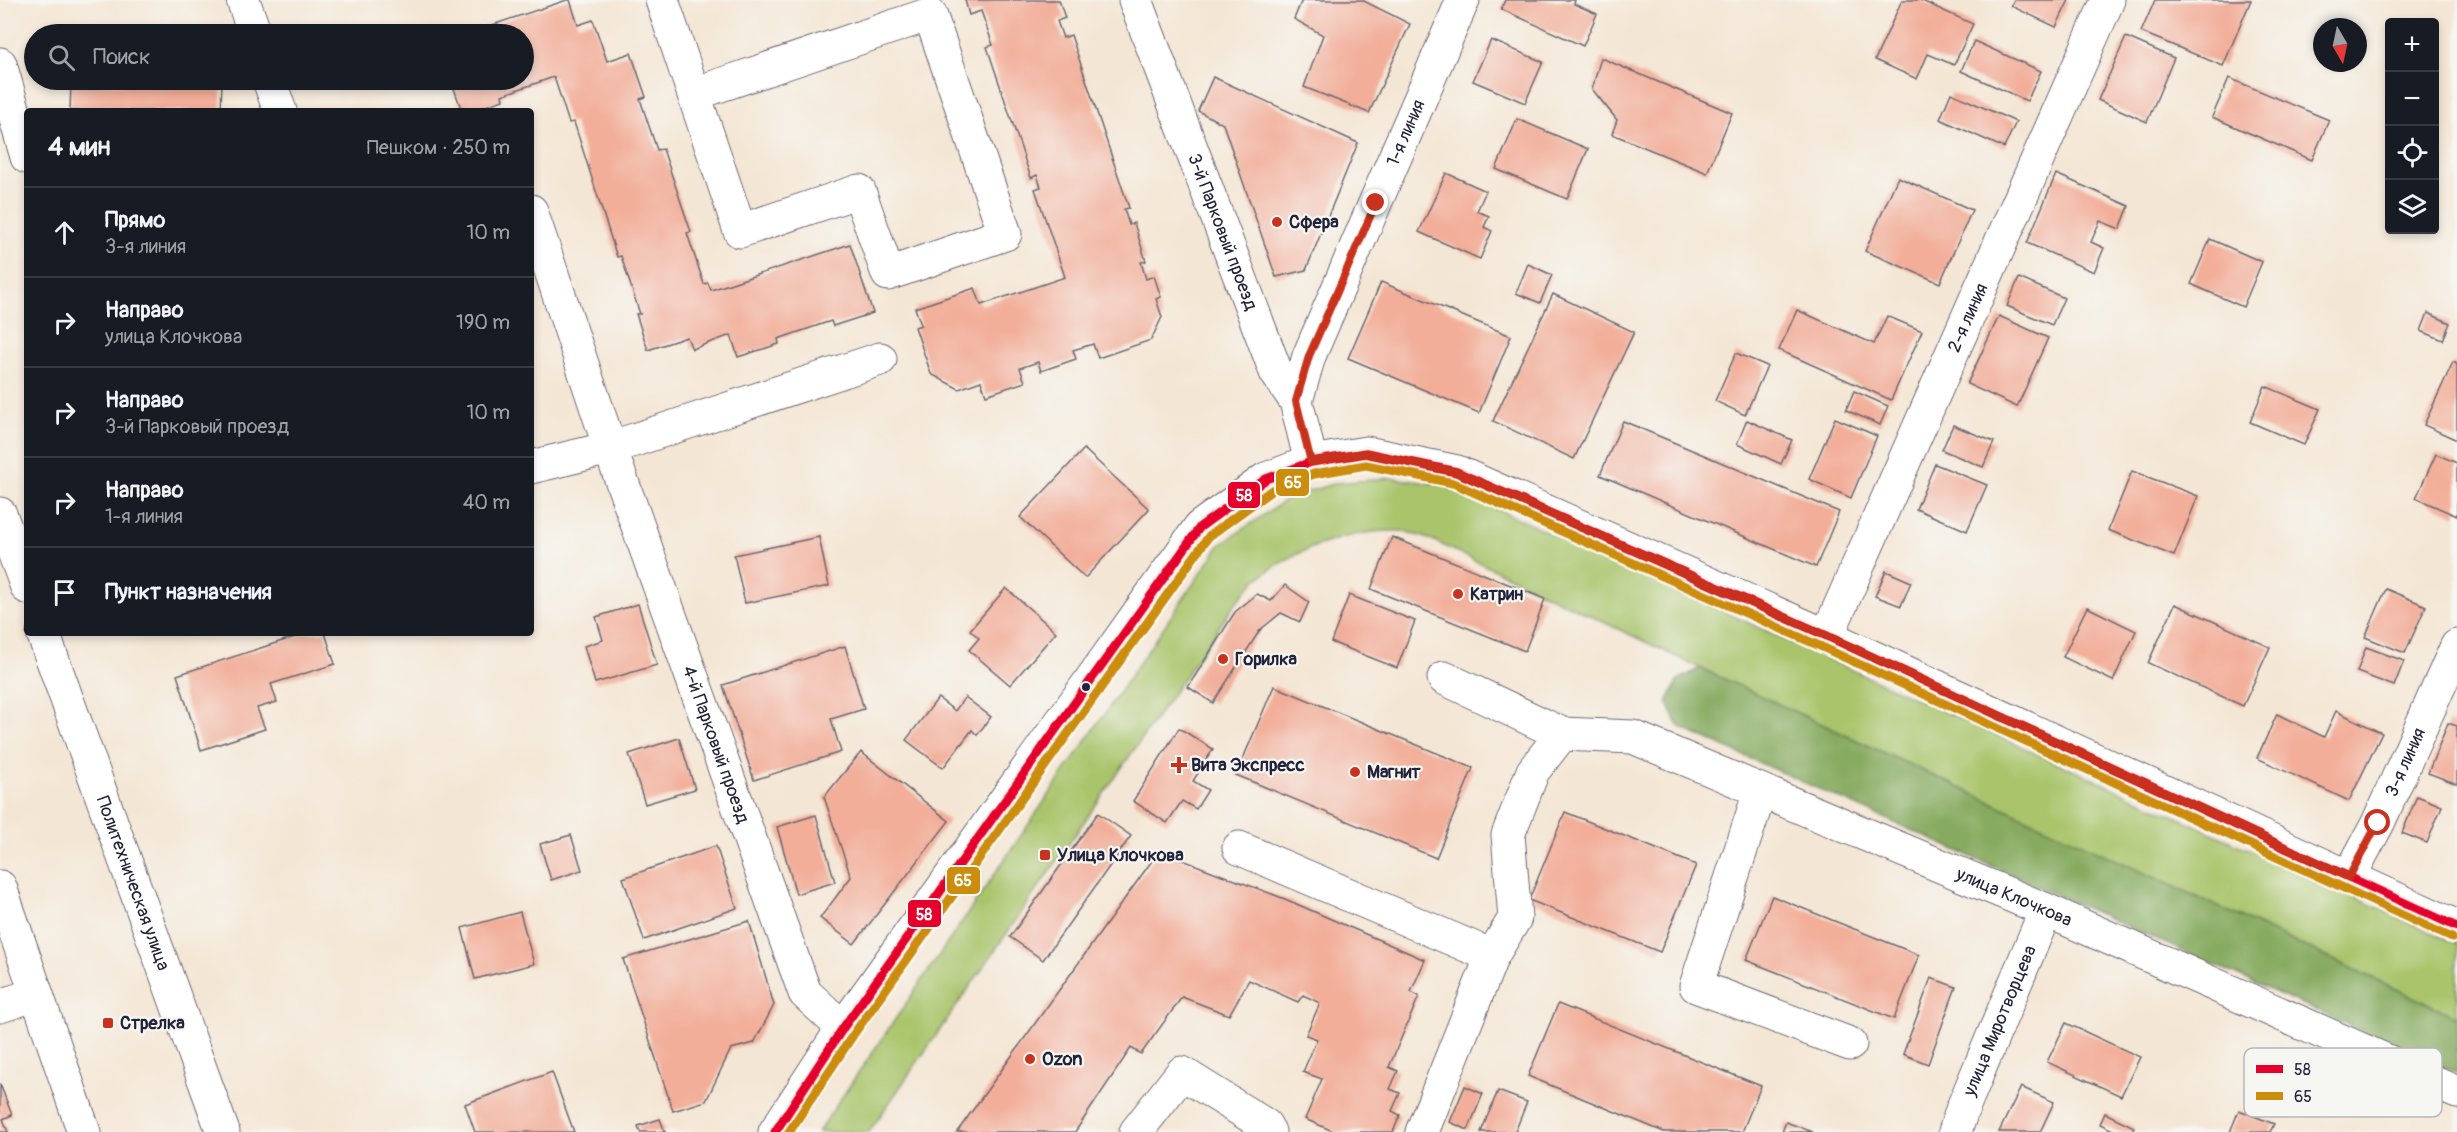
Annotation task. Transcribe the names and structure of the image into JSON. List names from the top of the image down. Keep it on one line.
{"streets":{"street":["1-я линия","3-й Парковый проезд","2-я линия","4-й Парковый проезд","3-я линия","Политехническая улица","улица Клочкова","улица Миротворцева"]},"crossings":[["1-я линия","3-й Парковый проезд"],["улица Клочкова","улица Миротворцева"]],"places":{"other":["Сфера","Катрин","Горилка","Магнит","Ozon"],"health":["Вита Экспресс"],"transit":["Улица Клочкова","Стрелка"]},"lines":["transit line 58","transit line 65"],"legend":["58","65"],"north":"bottom","page":{"map_buttons":["+","−"],"search":"Поиск","heading":["4 мин","Пешком · 250 m"],"list":[["Прямо","3-я линия","10 m"],["Направо","улица Клочкова","190 m"],["Направо","3-й Парковый проезд","10 m"],["Направо","1-я линия","40 m"],"Пункт назначения"]}}
